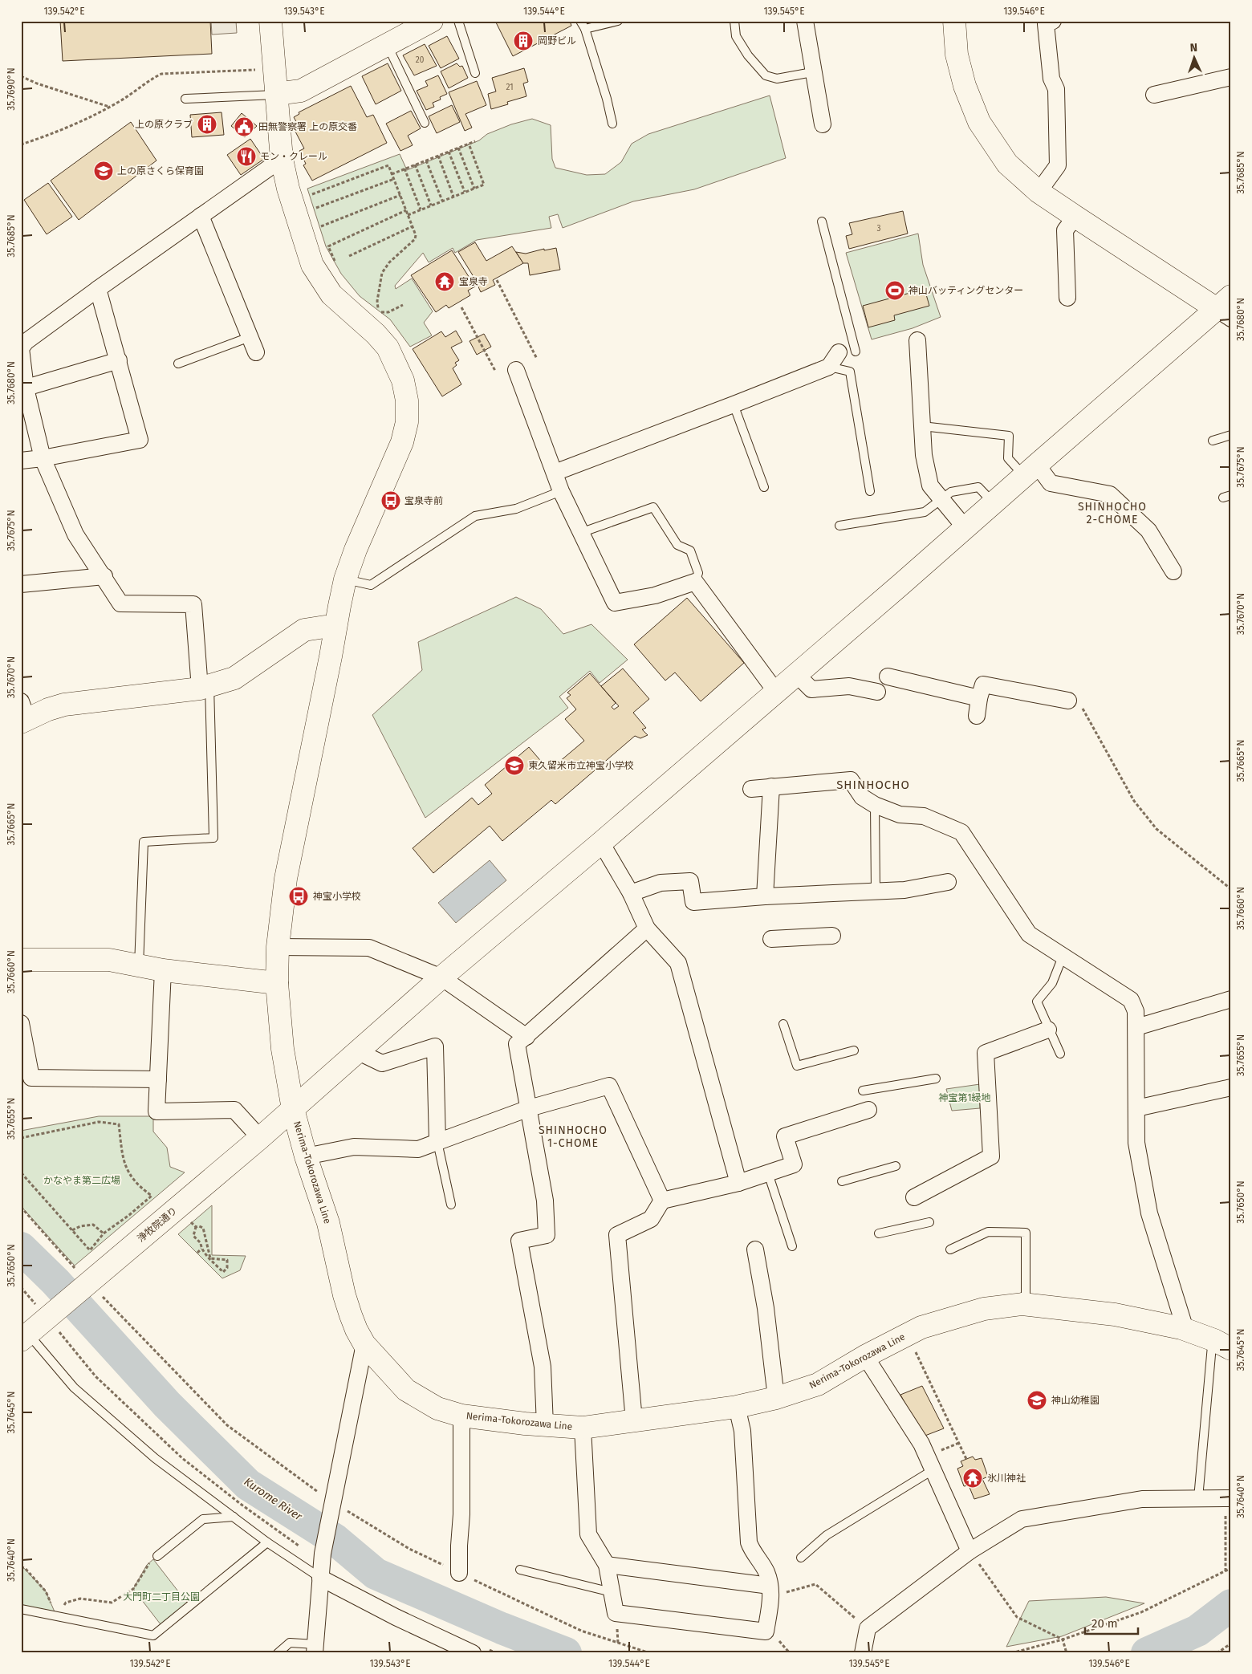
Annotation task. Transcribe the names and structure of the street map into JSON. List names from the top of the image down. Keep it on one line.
{"streets":{"street":["Nerima-Tokorozawa Line","浄牧院通り"]},"crossings":[["Nerima-Tokorozawa Line","浄牧院通り"]],"districts":["SHINHOCHO 2-CHOME","SHINHOCHO","SHINHOCHO 1-CHOME"],"water":["Kurome River"],"parks":["神宝第1緑地","かなやま第二広場","大門町二丁目公園"],"places":{"building":["岡野ビル","上の原クラブ"],"public building":["田無警察署 上の原交番"],"restaurant":["モン・クレール"],"school or university":["上の原さくら保育園","東久留米市立神宝小学校","神山幼稚園"],"temple":["宝泉寺","氷川神社"],"sports":["神山バッティングセンター"],"bus stop":["宝泉寺前","神宝小学校"]},"house_numbers":["20","21","3"],"scale_bar":"20 m","north":"top","coordinates":["139.542°E","139.543°E","139.544°E","139.545°E","139.546°E","35.7690°N","35.7685°N","35.7680°N","35.7675°N","35.7670°N","35.7665°N","35.7660°N","35.7655°N","35.7650°N","35.7645°N","35.7640°N"]}
